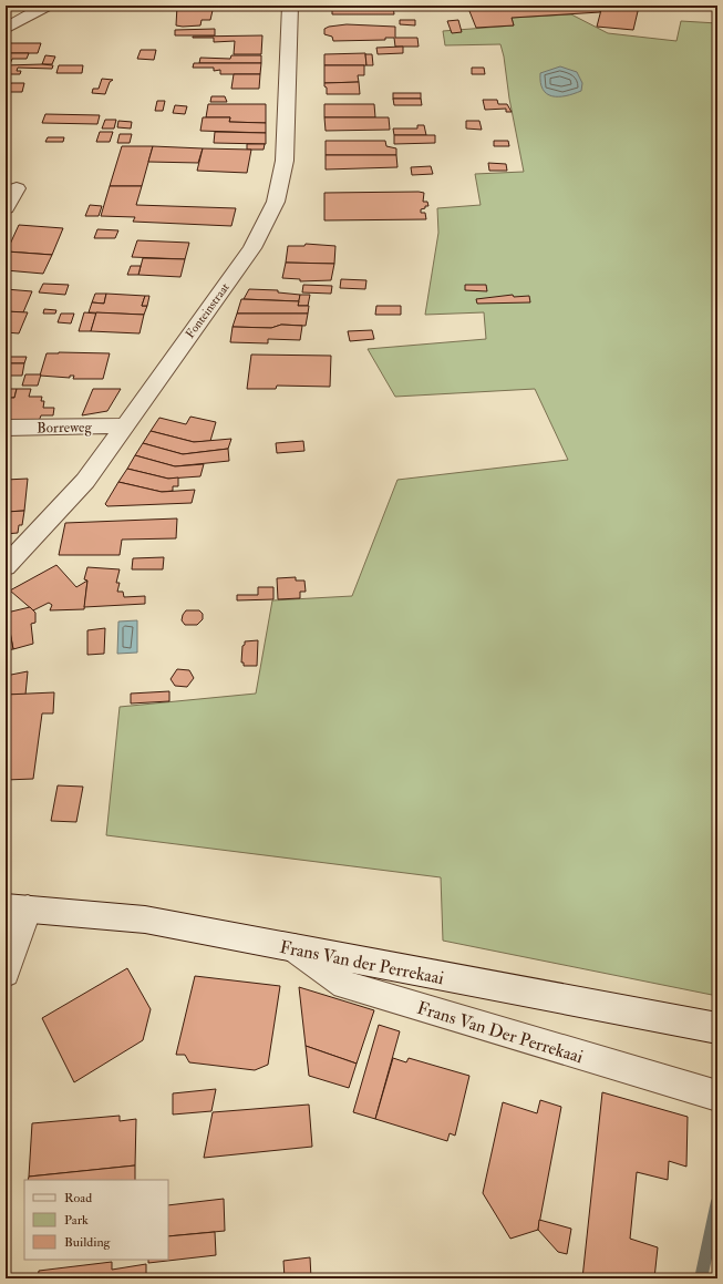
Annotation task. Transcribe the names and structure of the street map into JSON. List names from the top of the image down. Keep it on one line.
{"streets":{"street":["Fonteinstraat","Borreweg","Frans Van der Perrekaai","Frans Van Der Perrekaai"]},"crossings":[["Fonteinstraat","Borreweg"],["Frans Van der Perrekaai","Frans Van Der Perrekaai"]],"legend":["Road","Park","Building"]}
